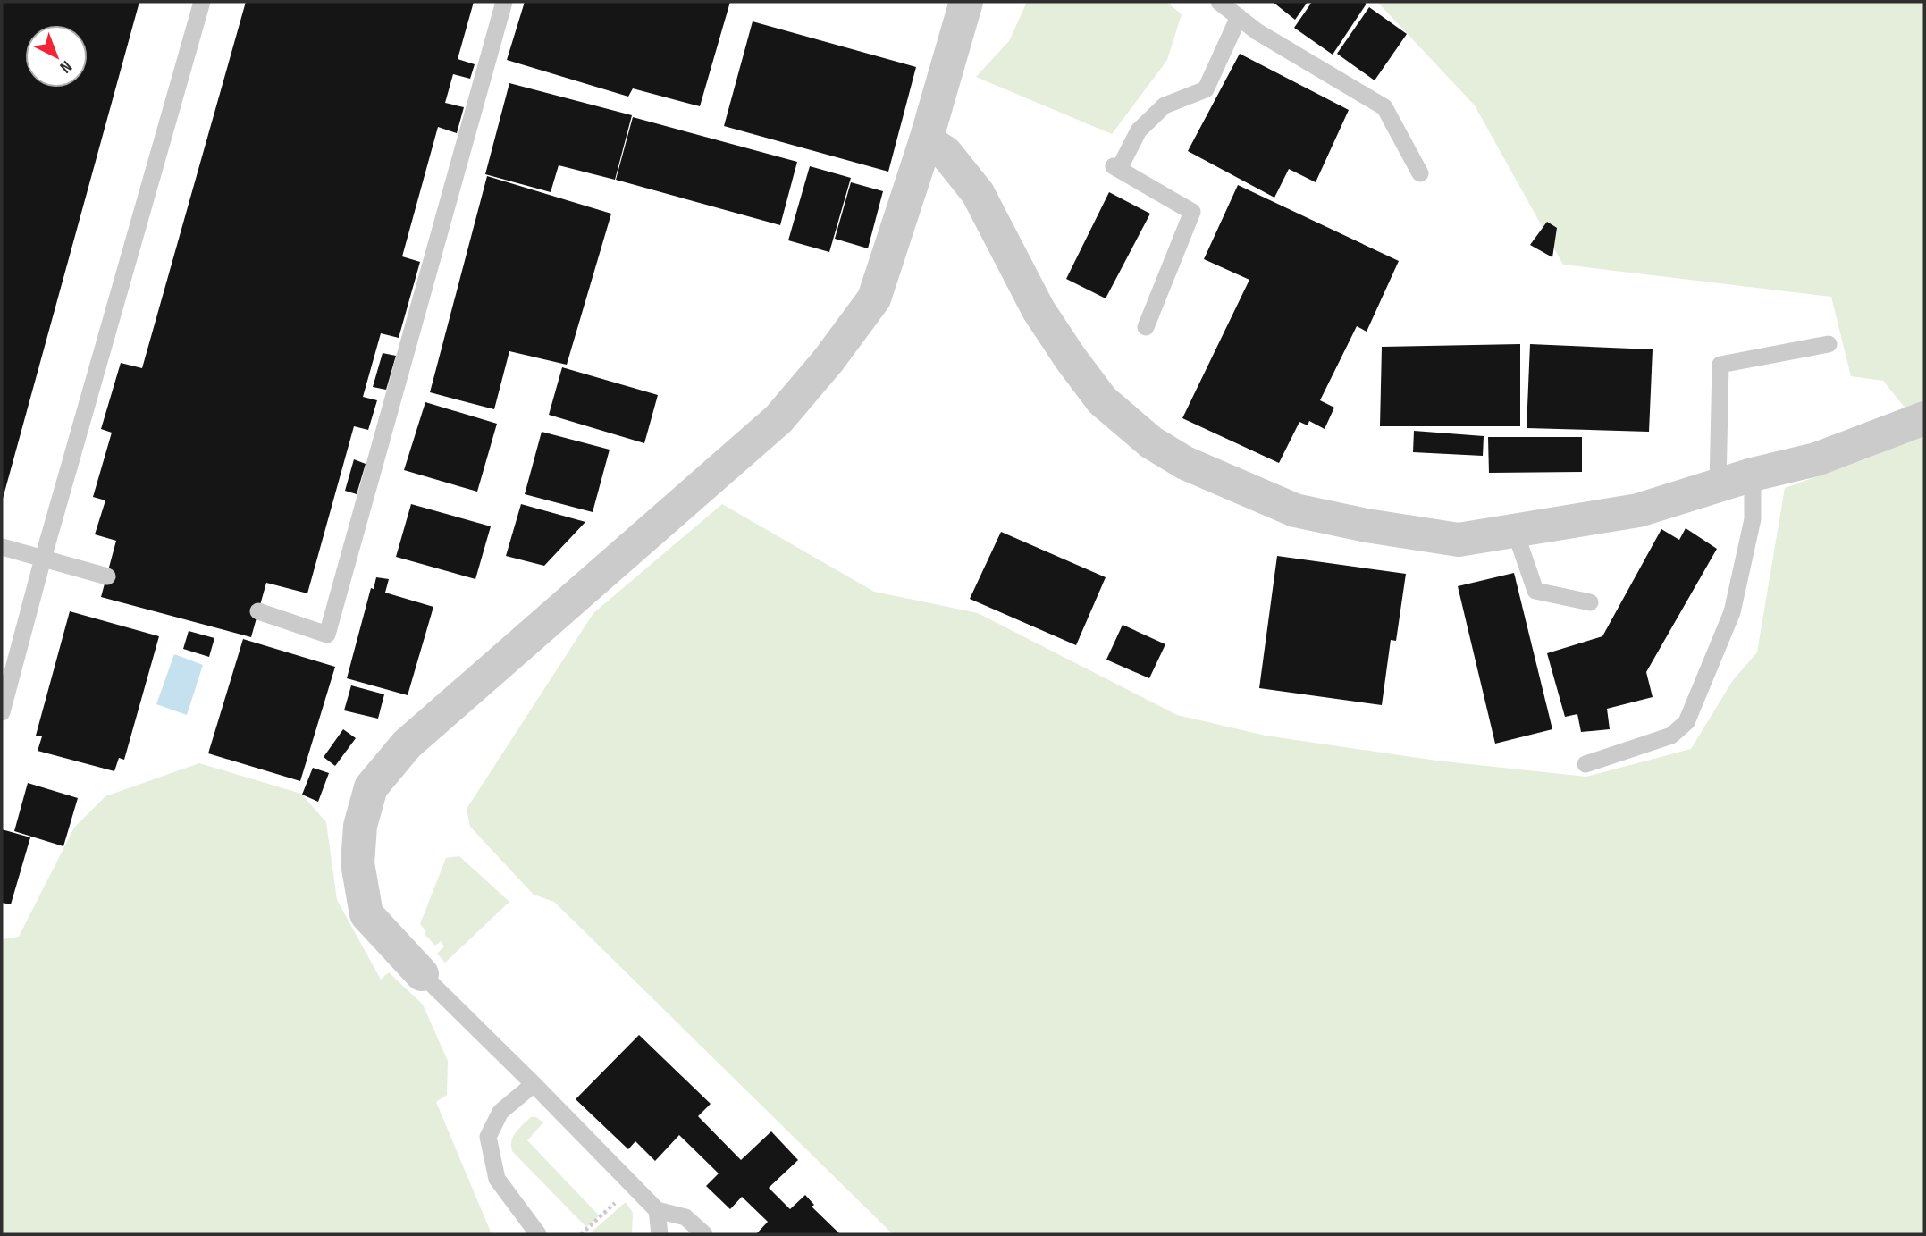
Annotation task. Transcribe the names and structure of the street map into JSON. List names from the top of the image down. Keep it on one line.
{"north":"bottom right"}
